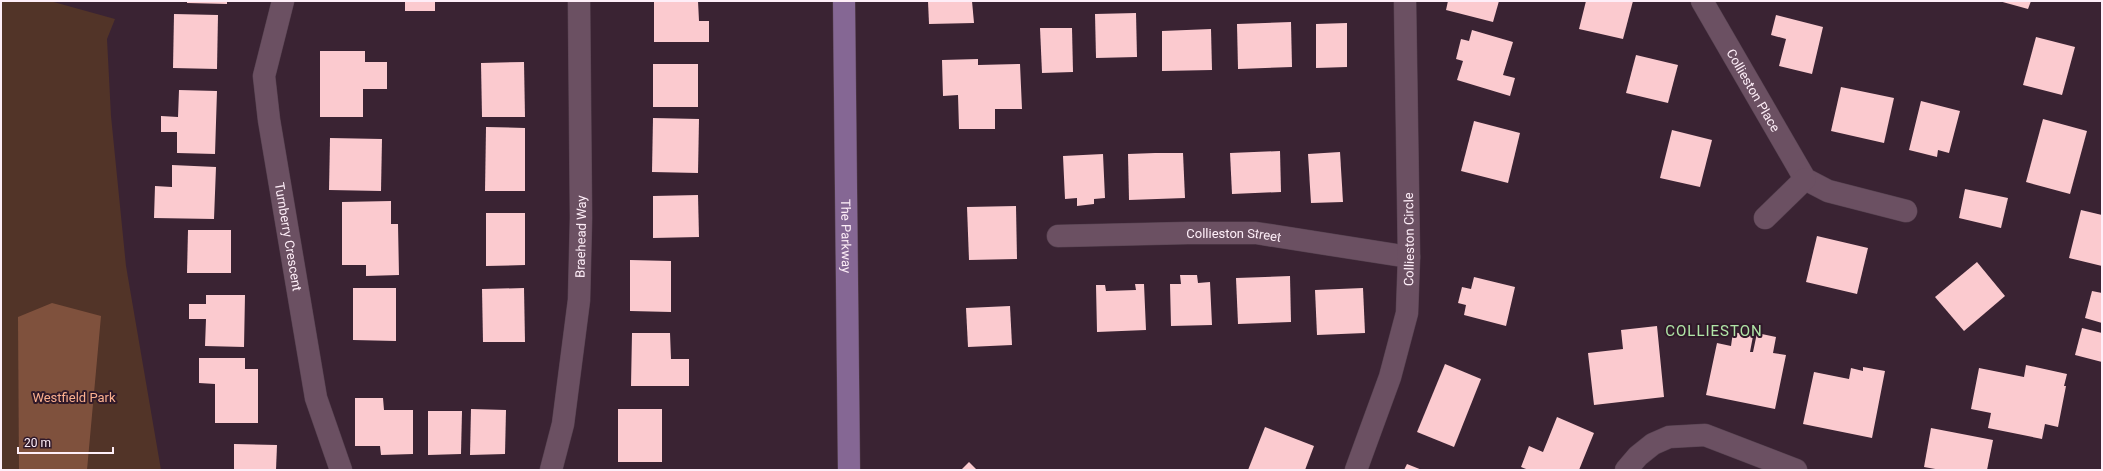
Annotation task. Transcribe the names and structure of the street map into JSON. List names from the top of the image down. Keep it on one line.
{"streets":{"main road":["The Parkway"],"street":["Collieston Place","Collieston Street","Turnberry Crescent","Braehead Way","Collieston Circle"]},"crossings":[["Collieston Street","Collieston Circle"]],"districts":["COLLIESTON"],"parks":["Westfield Park"],"scale_bar":"20 m"}
